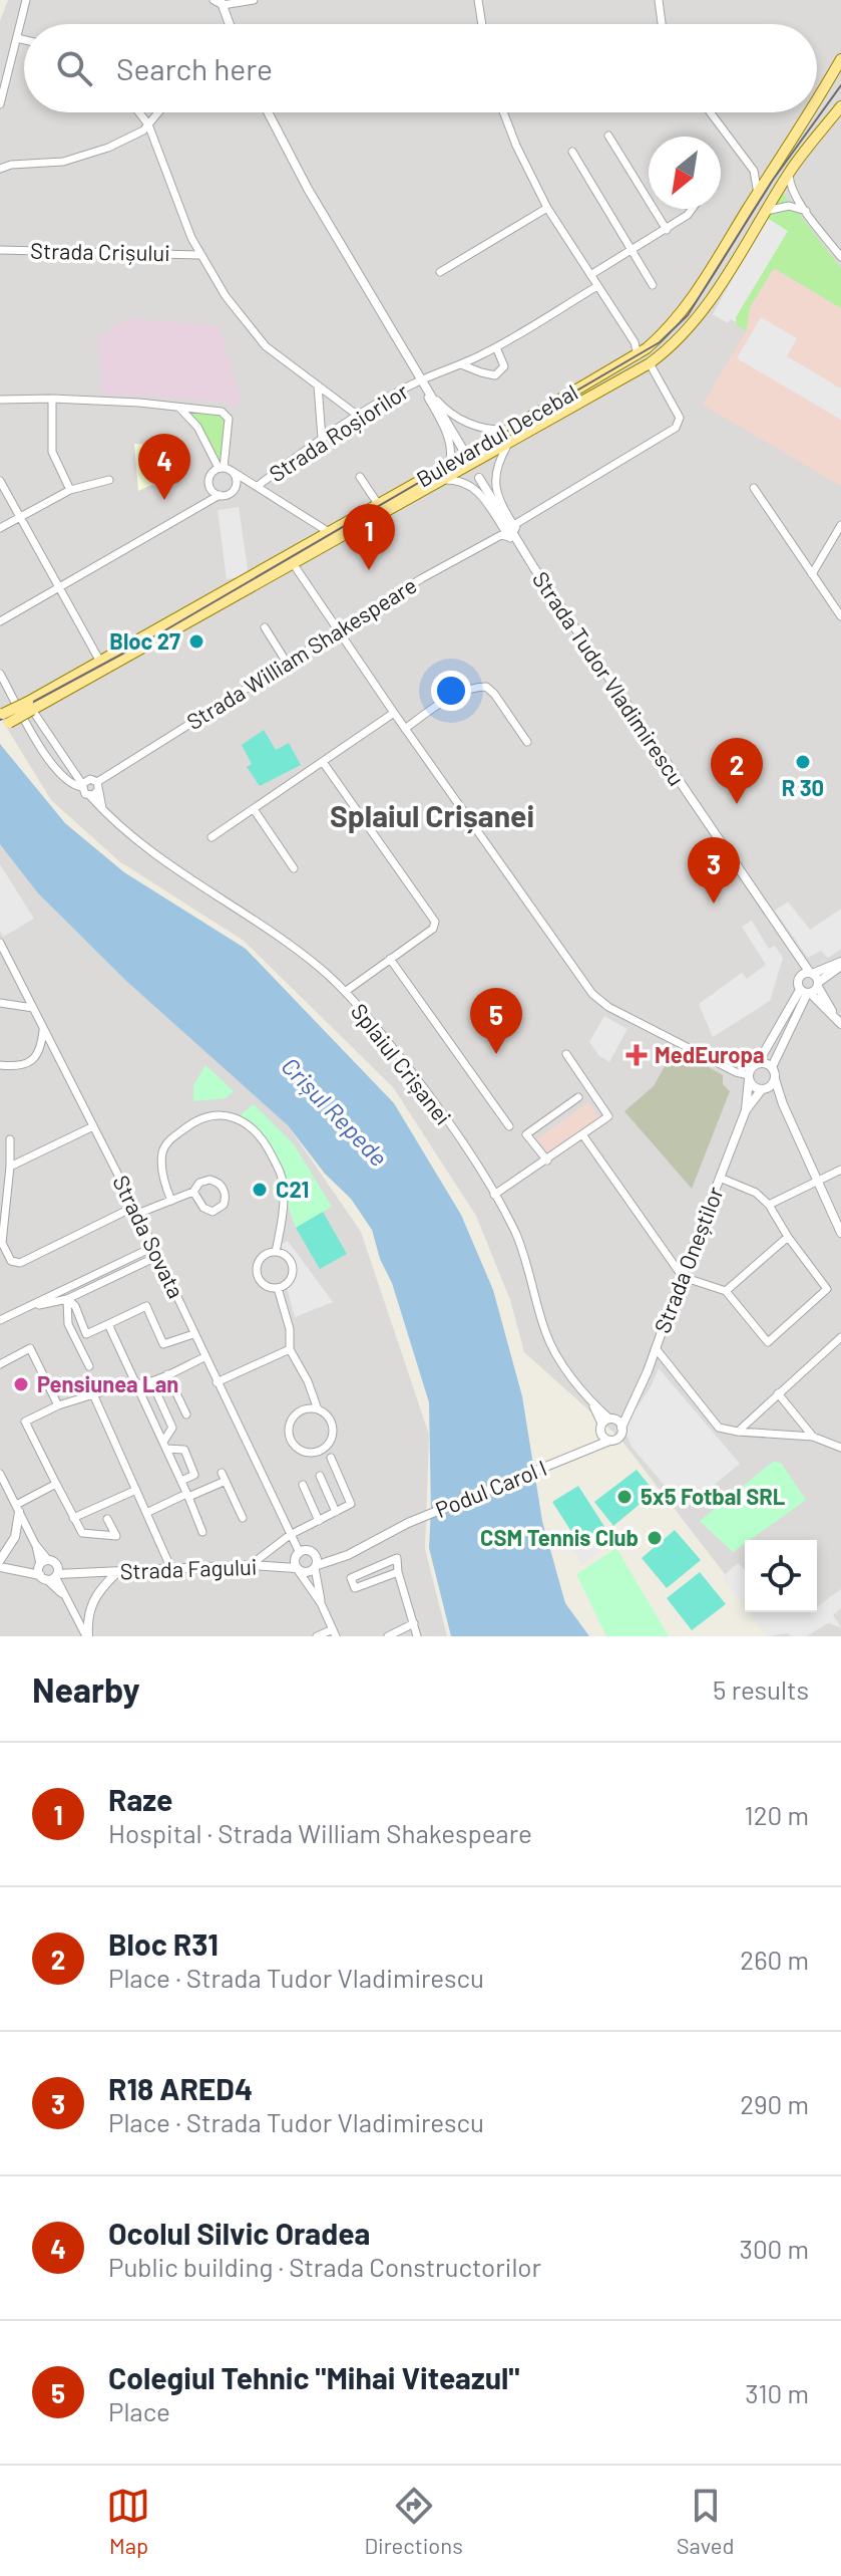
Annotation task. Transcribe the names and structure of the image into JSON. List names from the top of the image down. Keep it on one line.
{"streets":{"main road":["Bulevardul Decebal"],"street":["Strada Crișului","Strada Roșiorilor","Strada William Shakespeare","Strada Tudor Vladimirescu","Splaiul Crișanei","Strada Sovata","Strada Oneștilor","Podul Carol I","Strada Fagului"]},"crossings":[["Bulevardul Decebal","Splaiul Crișanei"],["Strada William Shakespeare","Splaiul Crișanei"],["Strada Sovata","Strada Fagului"],["Strada Oneștilor","Podul Carol I"],["Podul Carol I","Strada Fagului"]],"districts":["Splaiul Crișanei"],"water":["Crișul Repede"],"places":{"other":["Bloc 27","R 30","C21","Pensiunea Lan","5x5 Fotbal SRL","CSM Tennis Club"],"health":["MedEuropa"]},"north":"bottom left","page":{"search":"Search here","pins":["4","1","2","3","5"],"heading":["Nearby","5 results"],"list":[{"mark":"1","name":"Raze","note":"Hospital · Strada William Shakespeare","value":"120 m"},{"mark":"2","name":"Bloc R31","note":"Place · Strada Tudor Vladimirescu","value":"260 m"},{"mark":"3","name":"R18 ARED4","note":"Place · Strada Tudor Vladimirescu","value":"290 m"},{"mark":"4","name":"Ocolul Silvic Oradea","note":"Public building · Strada Constructorilor","value":"300 m"},{"mark":"5","name":"Colegiul Tehnic \"Mihai Viteazul\"","note":"Place","value":"310 m"}],"nav":["Map","Directions","Saved"]}}
